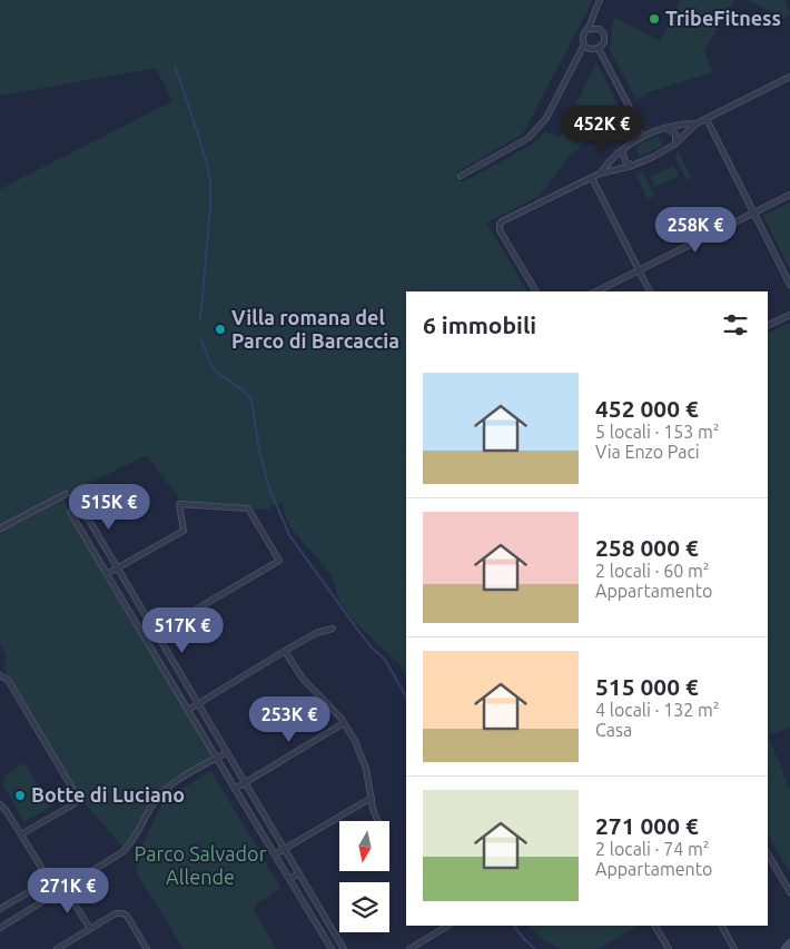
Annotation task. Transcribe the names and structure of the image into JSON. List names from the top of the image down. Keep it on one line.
{"parks":["Parco Salvador Allende"],"places":["TribeFitness","Villa romana del Parco di Barcaccia","Botte di Luciano"],"north":"bottom","page":{"price":["452K €","258K €","515K €","517K €","253K €","271K €"],"heading":"6 immobili","list":[{"name":"452 000 €","note":"5 locali · 153 m² · Via Enzo Paci"},{"name":"258 000 €","note":"2 locali · 60 m² · Appartamento"},{"name":"515 000 €","note":"4 locali · 132 m² · Casa"},{"name":"271 000 €","note":"2 locali · 74 m² · Appartamento"}]}}
